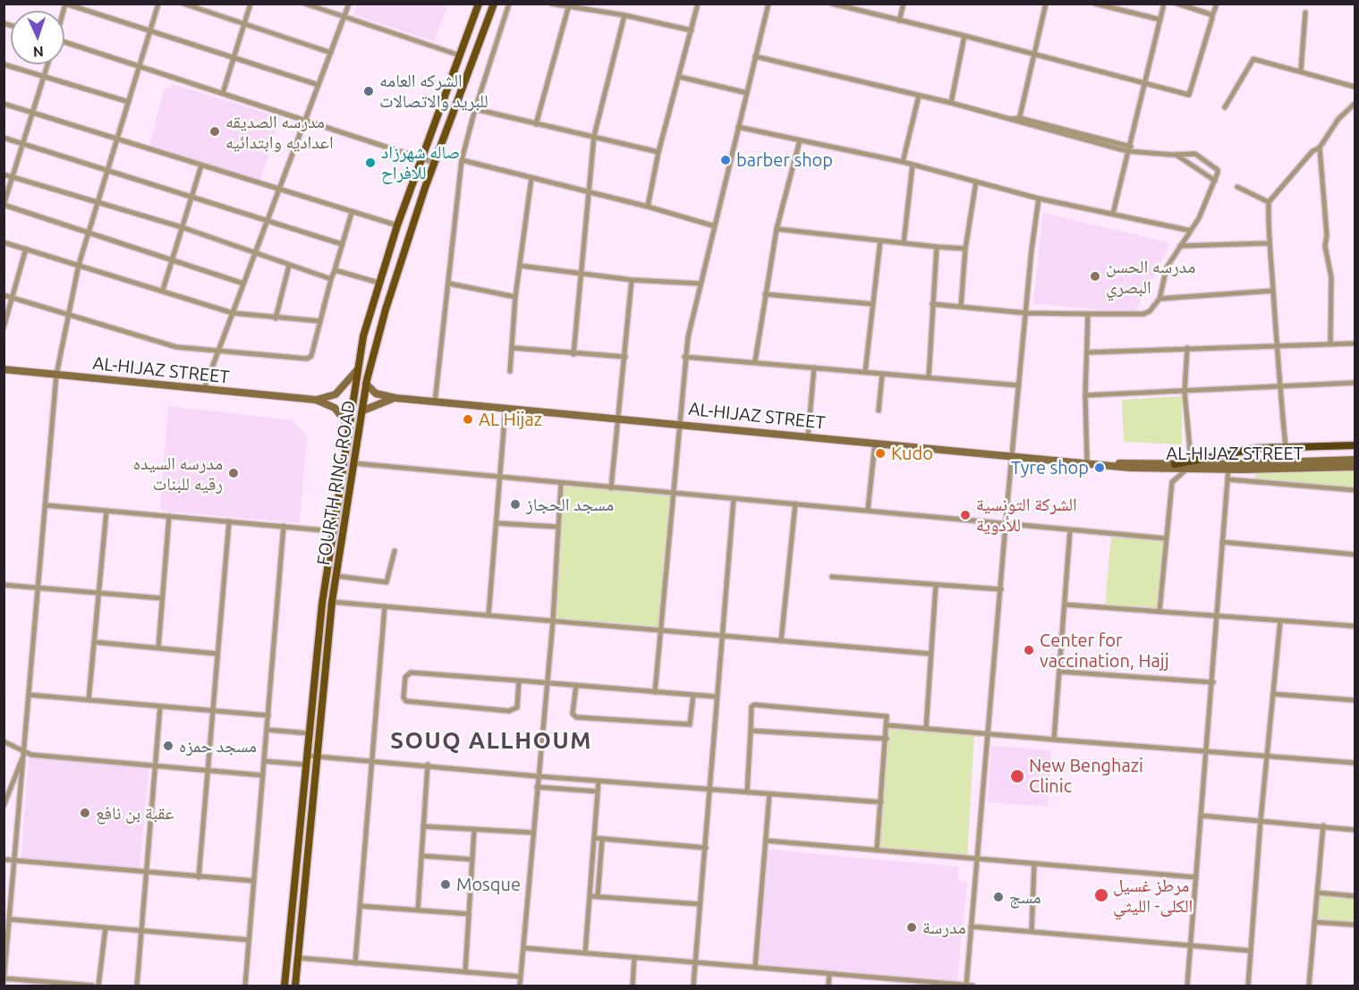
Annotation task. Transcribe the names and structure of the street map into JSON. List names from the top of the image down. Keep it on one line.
{"streets":{"main road":["AL-HIJAZ STREET","FOURTH RING ROAD"]},"crossings":[["AL-HIJAZ STREET","FOURTH RING ROAD"]],"districts":["SOUQ ALLHOUM"],"places":["الشركه العامه للبريد والاتصالات","مدرسه الصديقه اعداديه وابتدائيه","barber shop","صاله شهرزاد للافراح","مدرسه الحسن البصري","AL Hijaz","Kudo","Tyre shop","مدرسه السيده رقيه للبنات","مسجد الحجاز","الشركة التونسية للأدوية","Center for vaccination, Hajj","مسجد حمزه","New Benghazi Clinic","عقبة بن نافع","Mosque","مرطز غسيل الكلى- الليثي","مسج","مدرسة"],"north":"bottom"}
